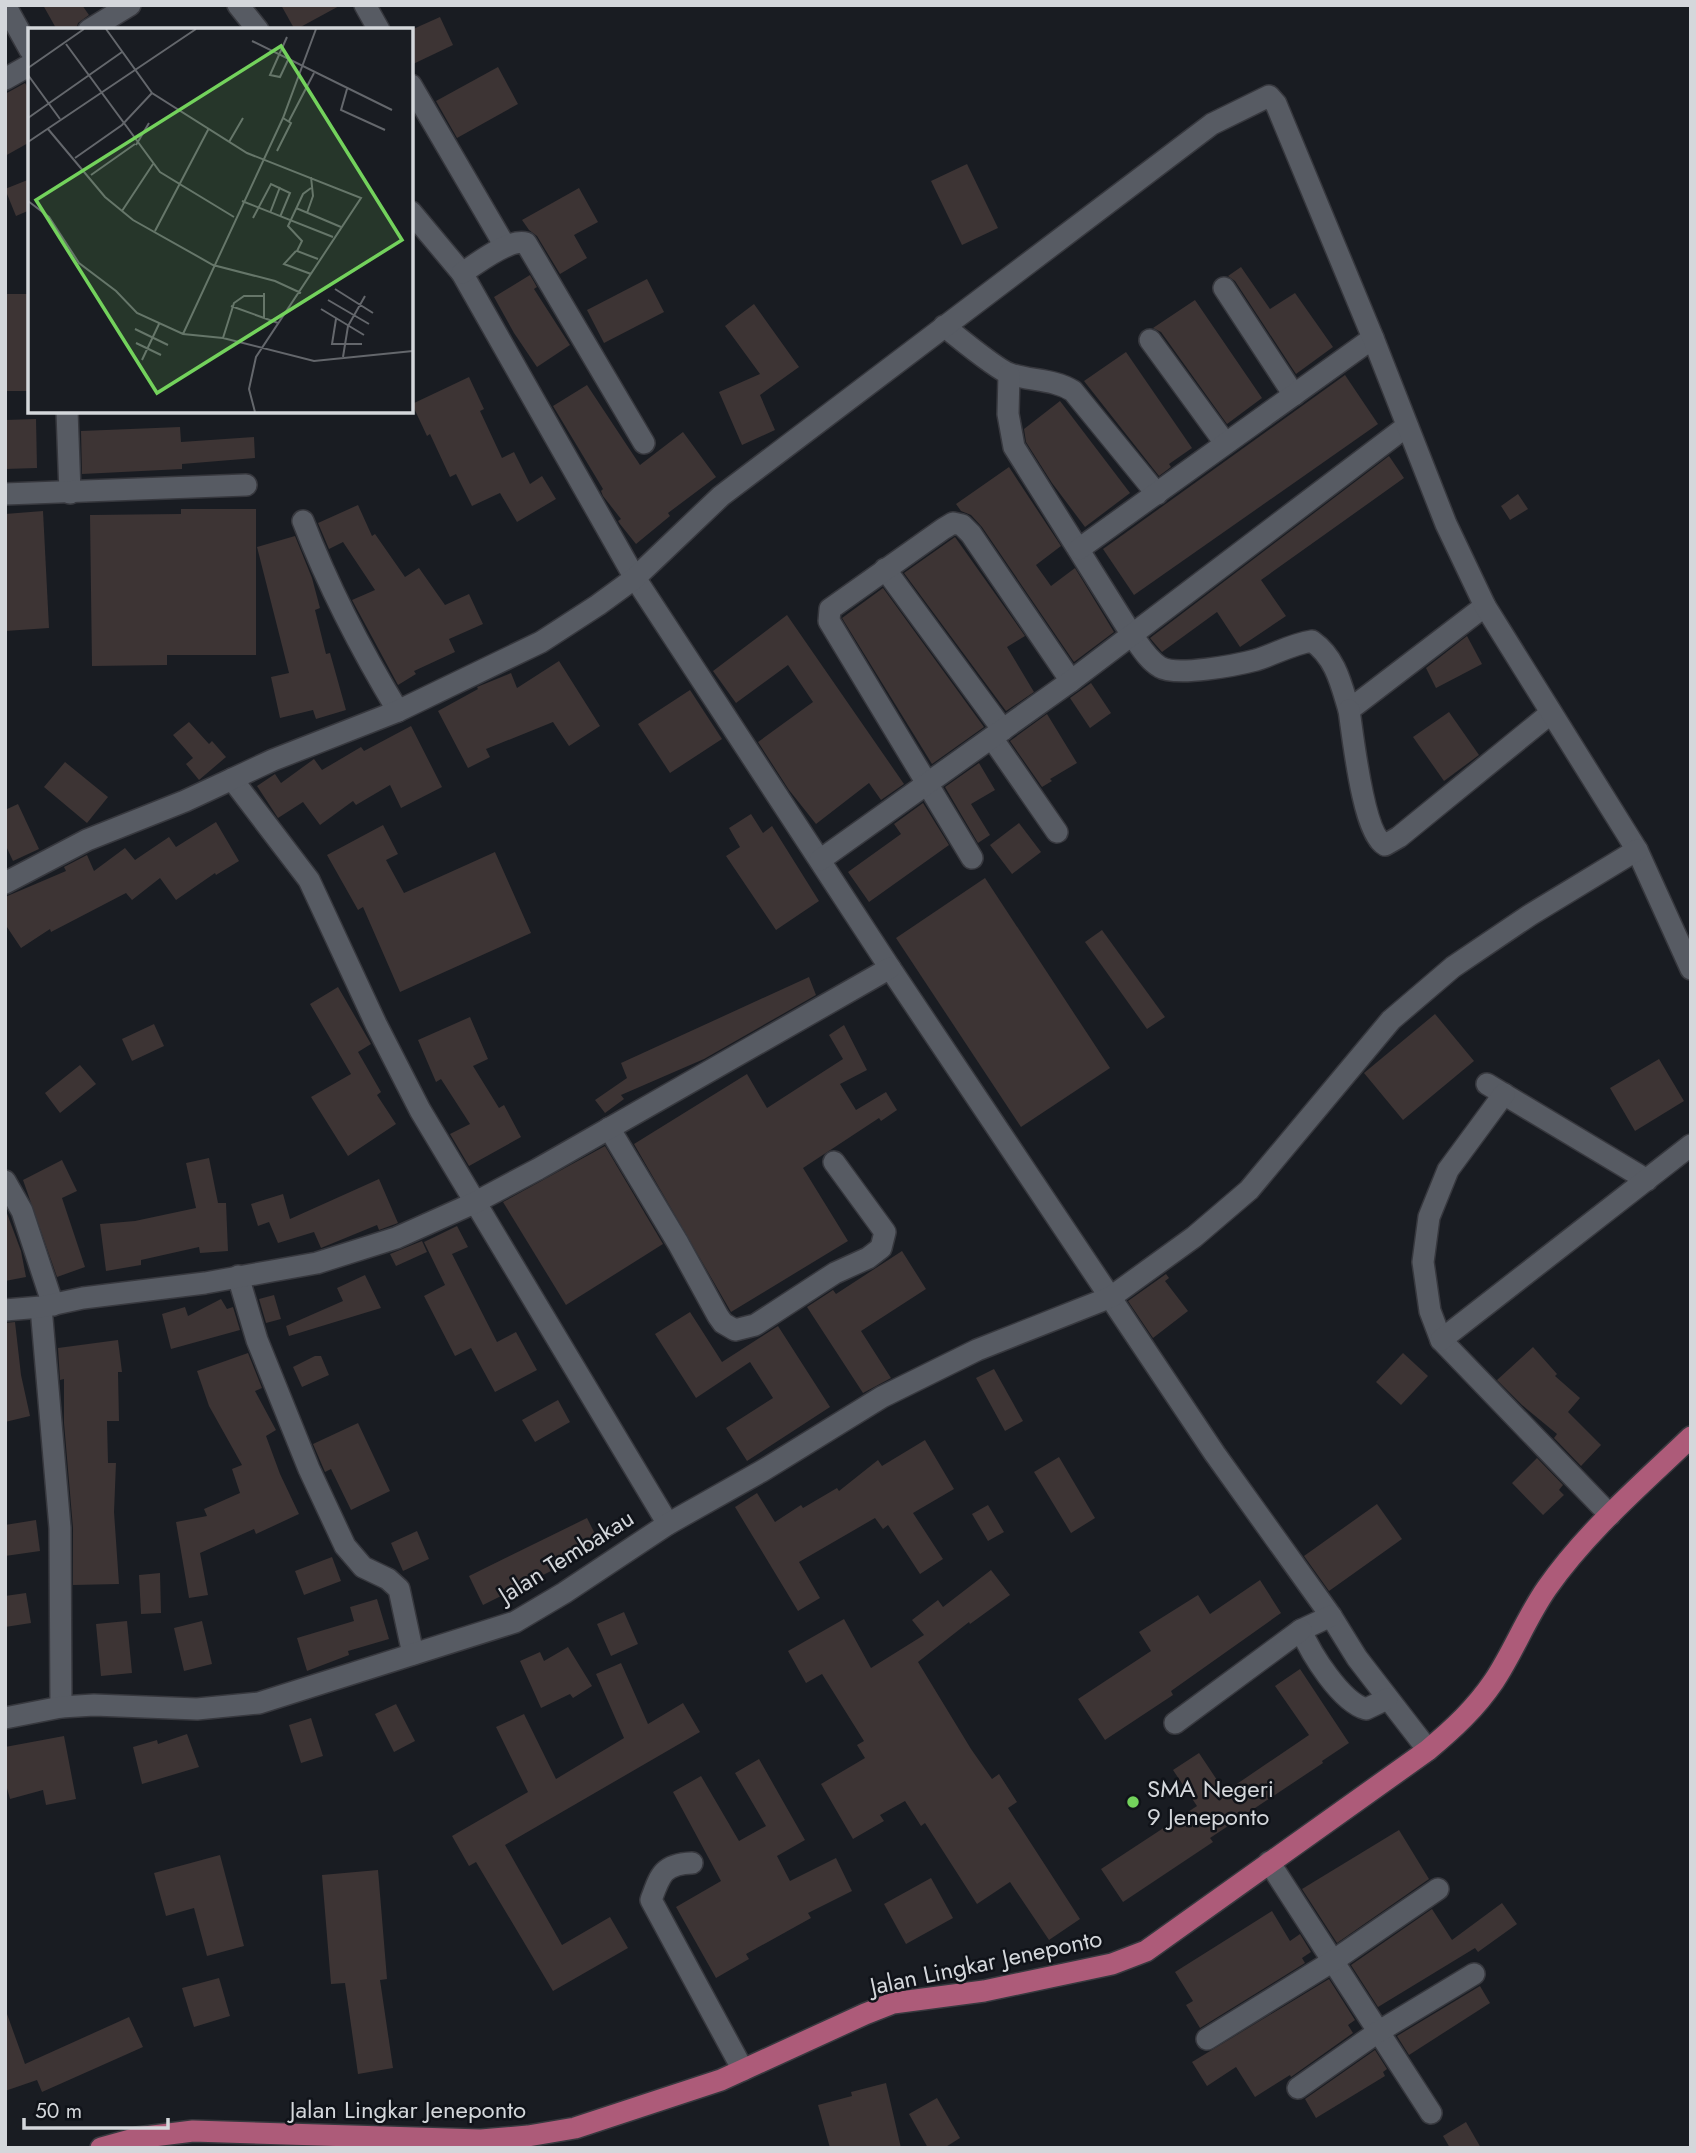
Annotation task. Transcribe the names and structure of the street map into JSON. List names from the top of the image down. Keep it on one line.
{"streets":{"main road":["Jalan Lingkar Jeneponto"],"street":["Jalan Tembakau"]},"places":["SMA Negeri 9 Jeneponto"],"scale_bar":"50 m"}
